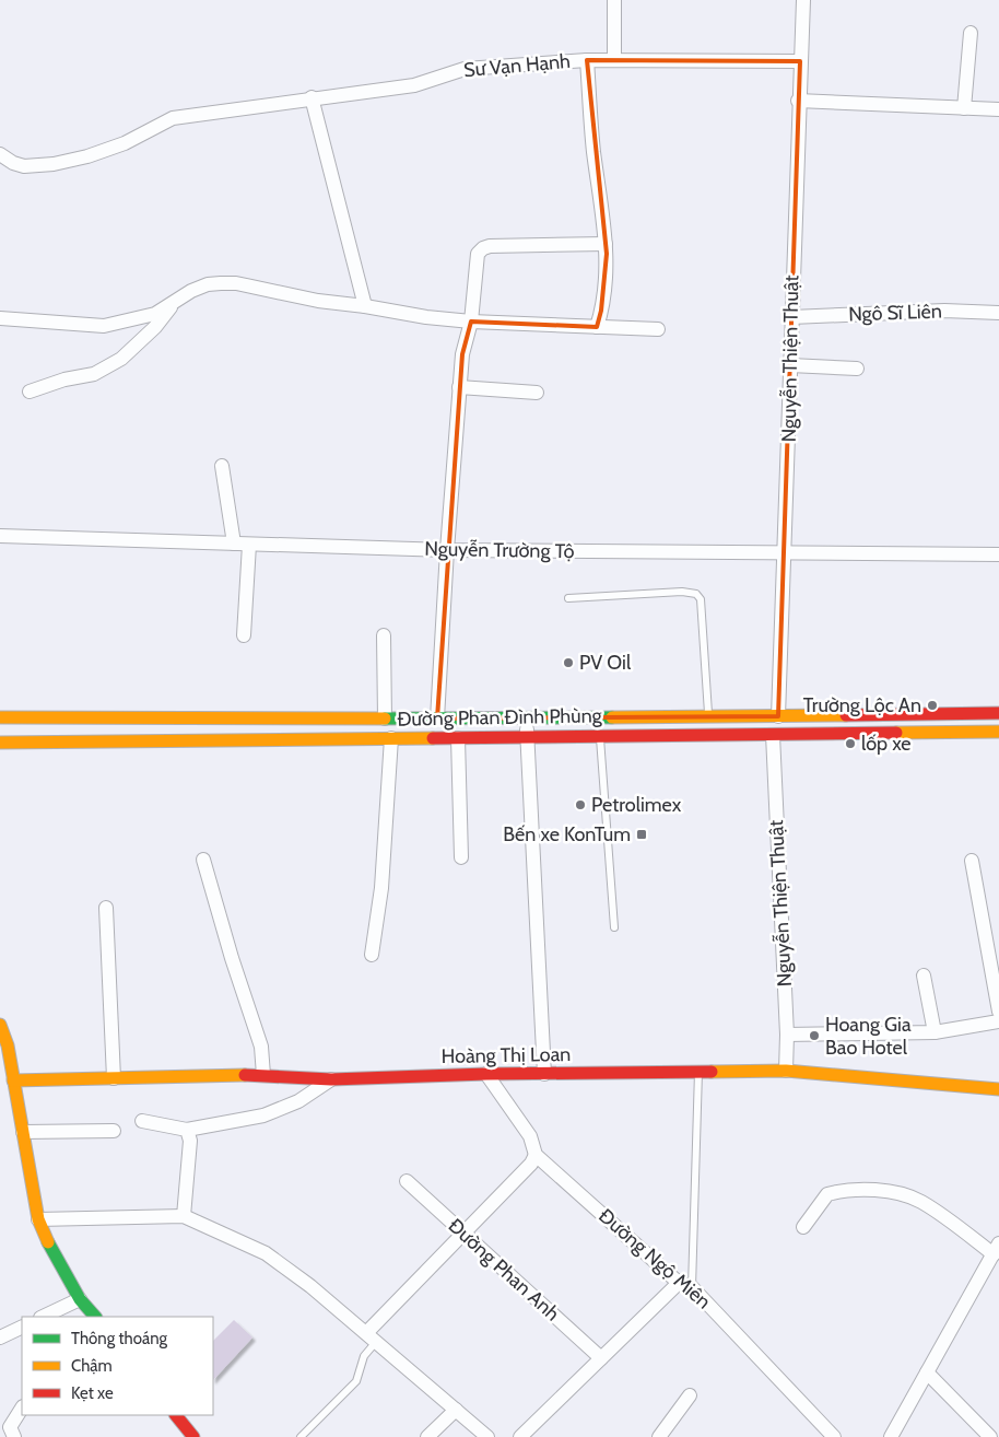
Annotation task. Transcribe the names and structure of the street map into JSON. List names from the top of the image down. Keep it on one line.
{"streets":{"main road":["Đường Phan Đình Phùng","Hoàng Thị Loan"],"street":["Sư Vạn Hạnh","Ngô Sĩ Liên","Nguyễn Thiện Thuật","Nguyễn Trường Tộ","Đường Ngộ Miên","Đường Phan Anh"]},"crossings":[["Sư Vạn Hạnh","Nguyễn Thiện Thuật"],["Ngô Sĩ Liên","Nguyễn Thiện Thuật"],["Nguyễn Thiện Thuật","Nguyễn Trường Tộ"],["Nguyễn Thiện Thuật","Đường Phan Đình Phùng"],["Nguyễn Thiện Thuật","Hoàng Thị Loan"],["Hoàng Thị Loan","Đường Ngộ Miên"]],"places":{"other":["PV Oil","Trường Lộc An","lốp xe","Petrolimex","Hoang Gia Bao Hotel"],"transit":["Bến xe KonTum"]},"legend":["Thông thoáng","Chậm","Kẹt xe"]}
